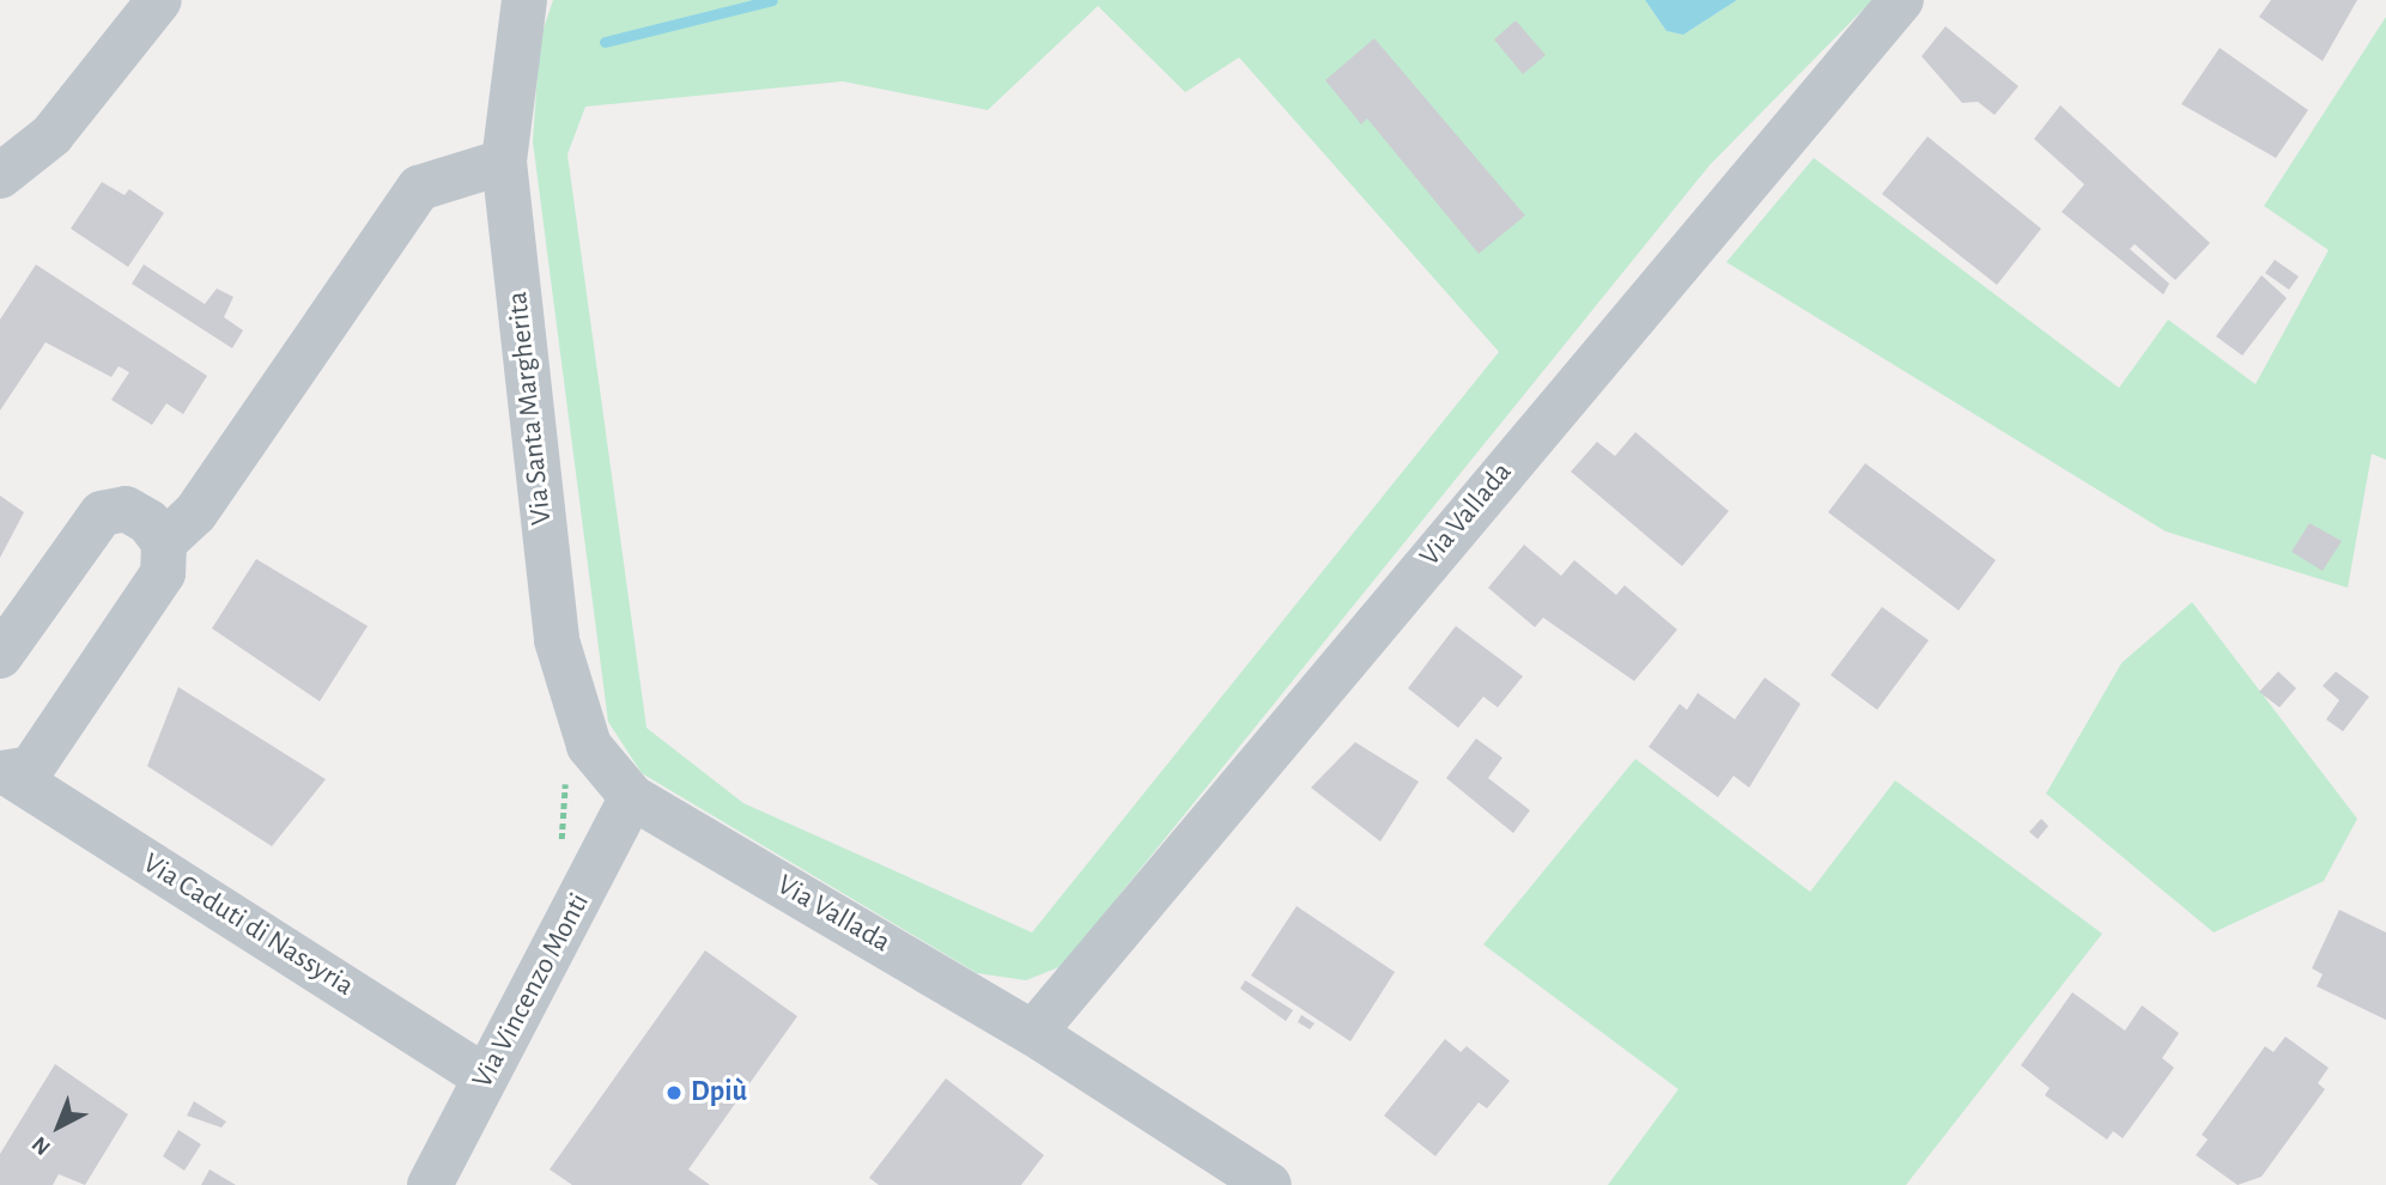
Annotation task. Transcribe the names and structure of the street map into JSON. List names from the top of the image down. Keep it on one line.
{"streets":{"street":["Via Santa Margherita","Via Vallada","Via Caduti di Nassyria","Via Vincenzo Monti"]},"crossings":[["Via Santa Margherita","Via Vallada"],["Via Santa Margherita","Via Vincenzo Monti"],["Via Vallada","Via Vincenzo Monti"],["Via Caduti di Nassyria","Via Vincenzo Monti"]],"places":["Dpiù"],"north":"bottom left"}
